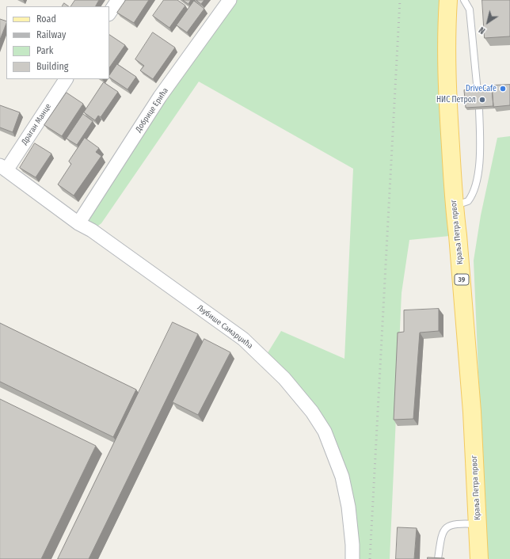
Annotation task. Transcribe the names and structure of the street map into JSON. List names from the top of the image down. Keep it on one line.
{"streets":{"main road":["Краља Петра првог","39"],"street":["Добрице Ерића","Драган Манце","Љубише Самарџића"]},"crossings":[["Добрице Ерића","Љубише Самарџића"],["Драган Манце","Љубише Самарџића"]],"places":["DriveCafe","НИС Петрол"],"legend":["Road","Railway","Park","Building"],"north":"bottom left"}
